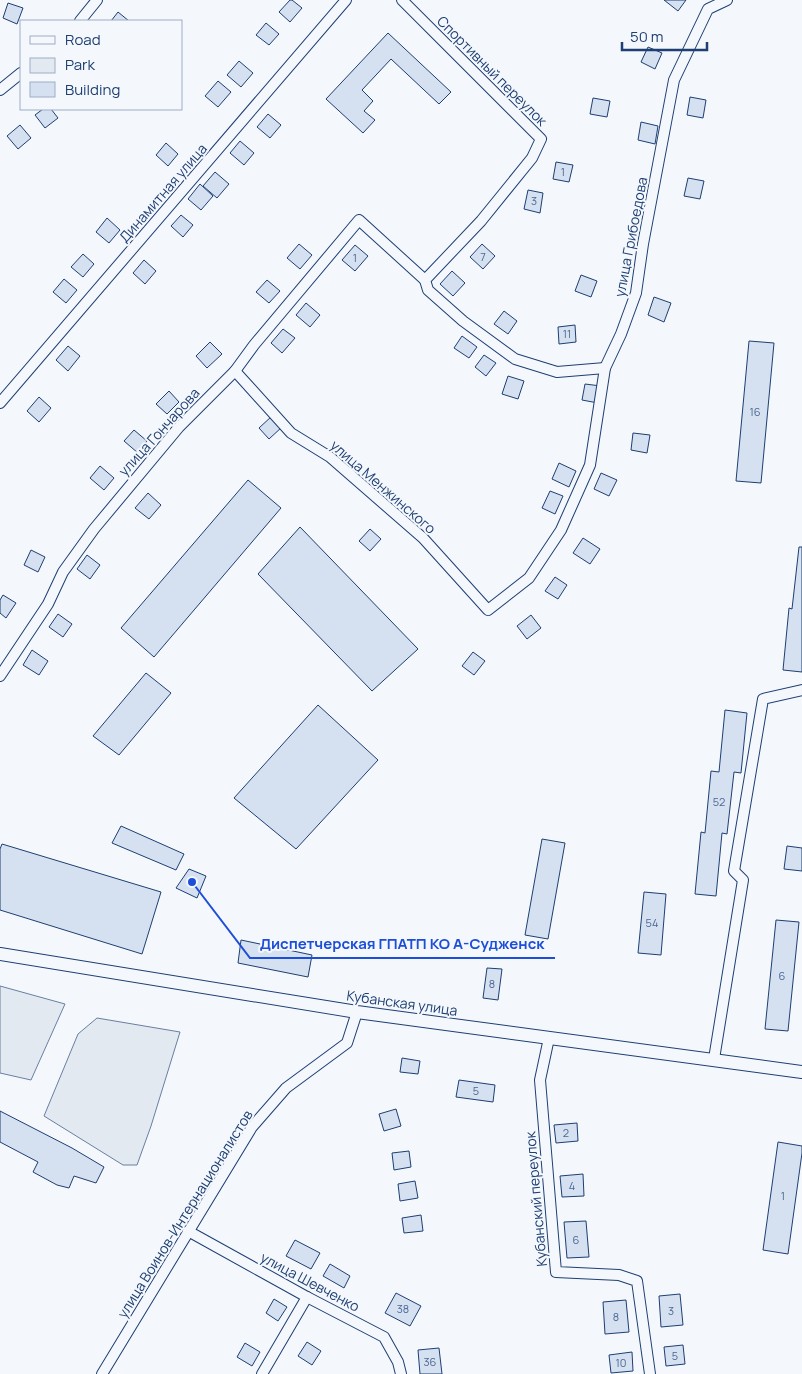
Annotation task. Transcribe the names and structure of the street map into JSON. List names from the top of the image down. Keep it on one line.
{"streets":{"street":["Спортивный переулок","Динамитная улица","улица Грибоедова","улица Гончарова","улица Менжинского","Кубанская улица","Кубанский переулок","улица Воинов-Интернационалистов","улица Шевченко"]},"crossings":[["Спортивный переулок","улица Гончарова"],["улица Грибоедова","улица Менжинского"],["улица Гончарова","улица Менжинского"],["Кубанская улица","Кубанский переулок"],["Кубанская улица","улица Воинов-Интернационалистов"],["улица Воинов-Интернационалистов","улица Шевченко"]],"places":["Диспетчерская ГПАТП КО А-Судженск"],"house_numbers":["1","3","7","1","11","16","52","54","6","8","5","2","4","1","6","38","3","8","5","36","10"],"legend":["Road","Park","Building"],"scale_bar":"50 m"}
